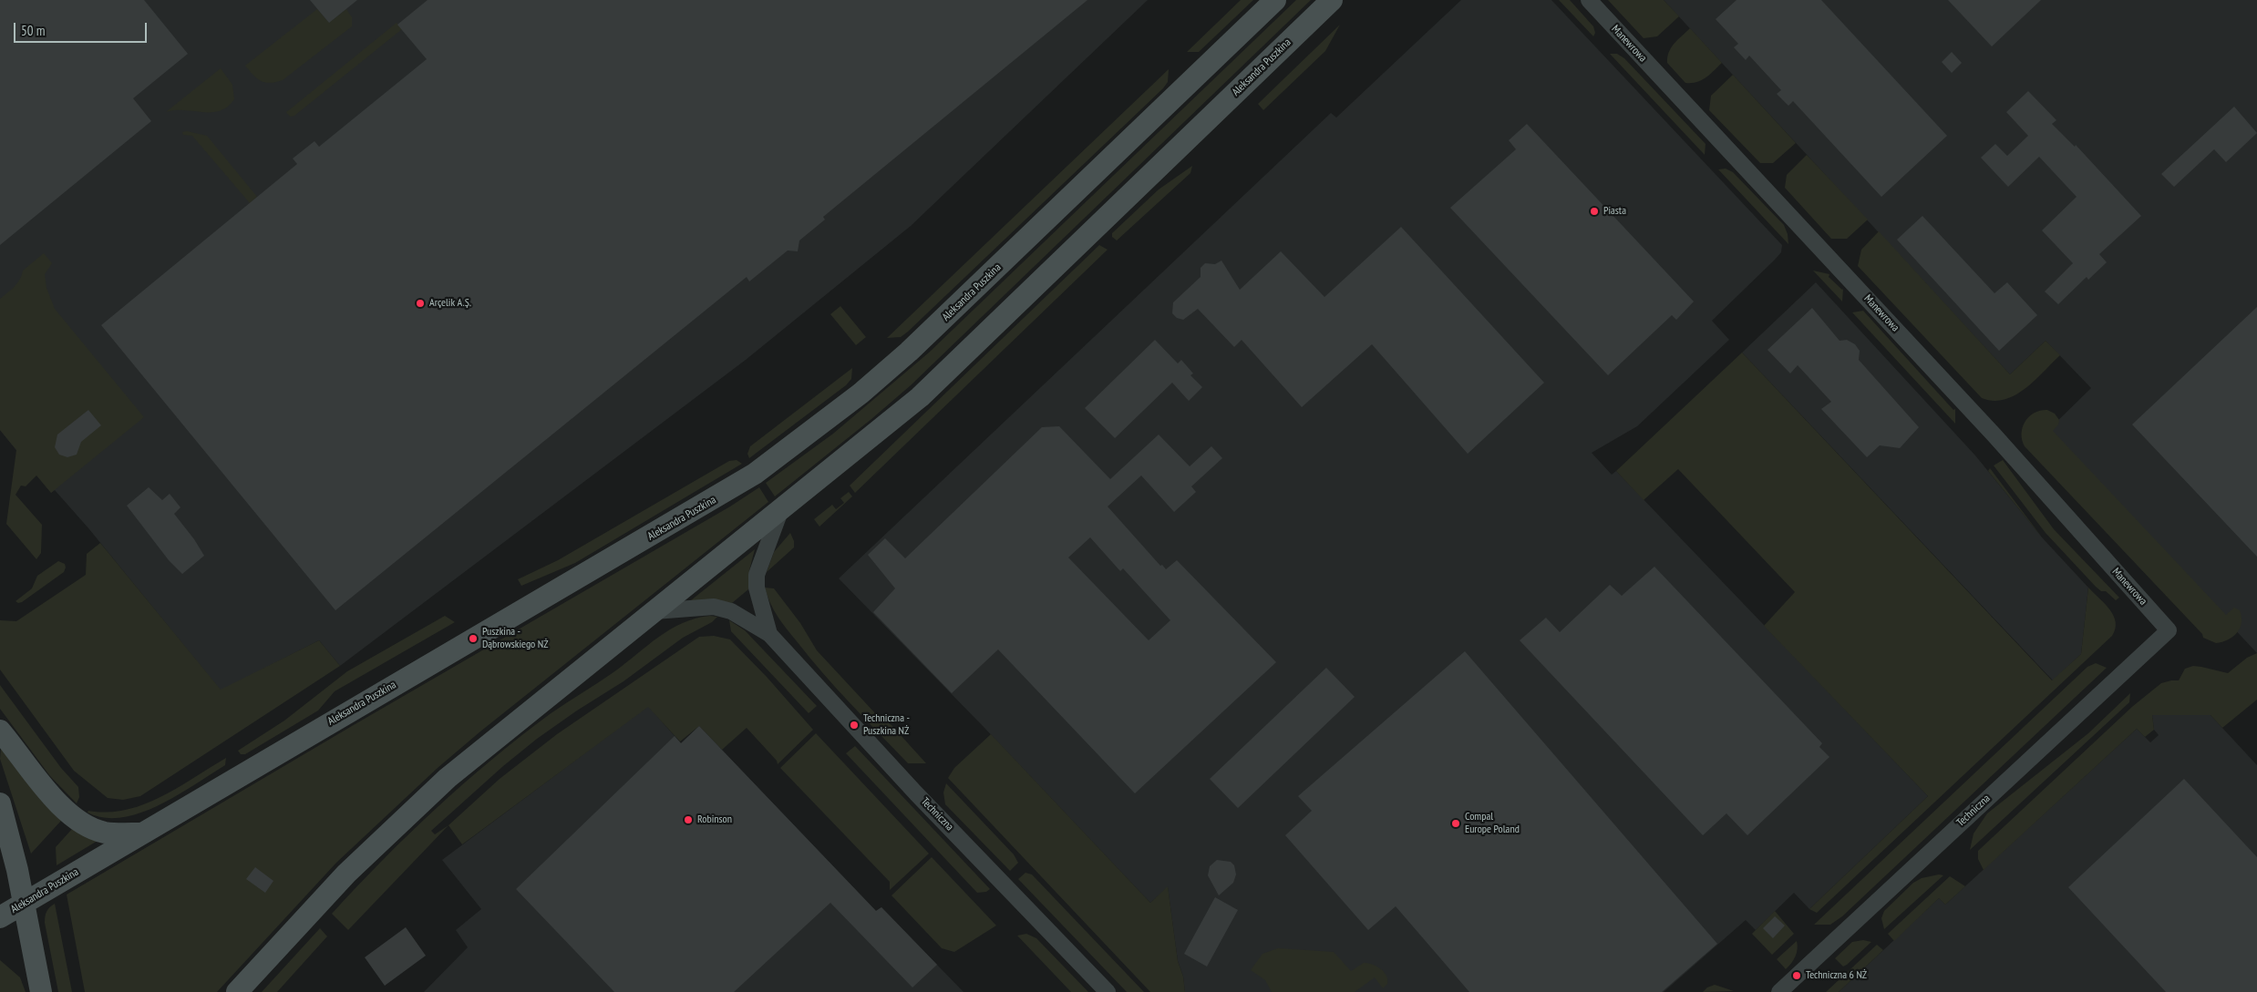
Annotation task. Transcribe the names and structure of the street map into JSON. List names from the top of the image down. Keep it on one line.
{"streets":{"main road":["Aleksandra Puszkina"],"street":["Manewrowa","Techniczna"]},"crossings":[["Manewrowa","Techniczna"],["Aleksandra Puszkina","Techniczna"]],"places":["Piasta","Arçelik A.Ş.","Puszkina - Dąbrowskiego NŻ","Techniczna - Puszkina NŻ","Robinson","Compal Europe Poland","Techniczna 6 NŻ"],"scale_bar":"50 m"}
